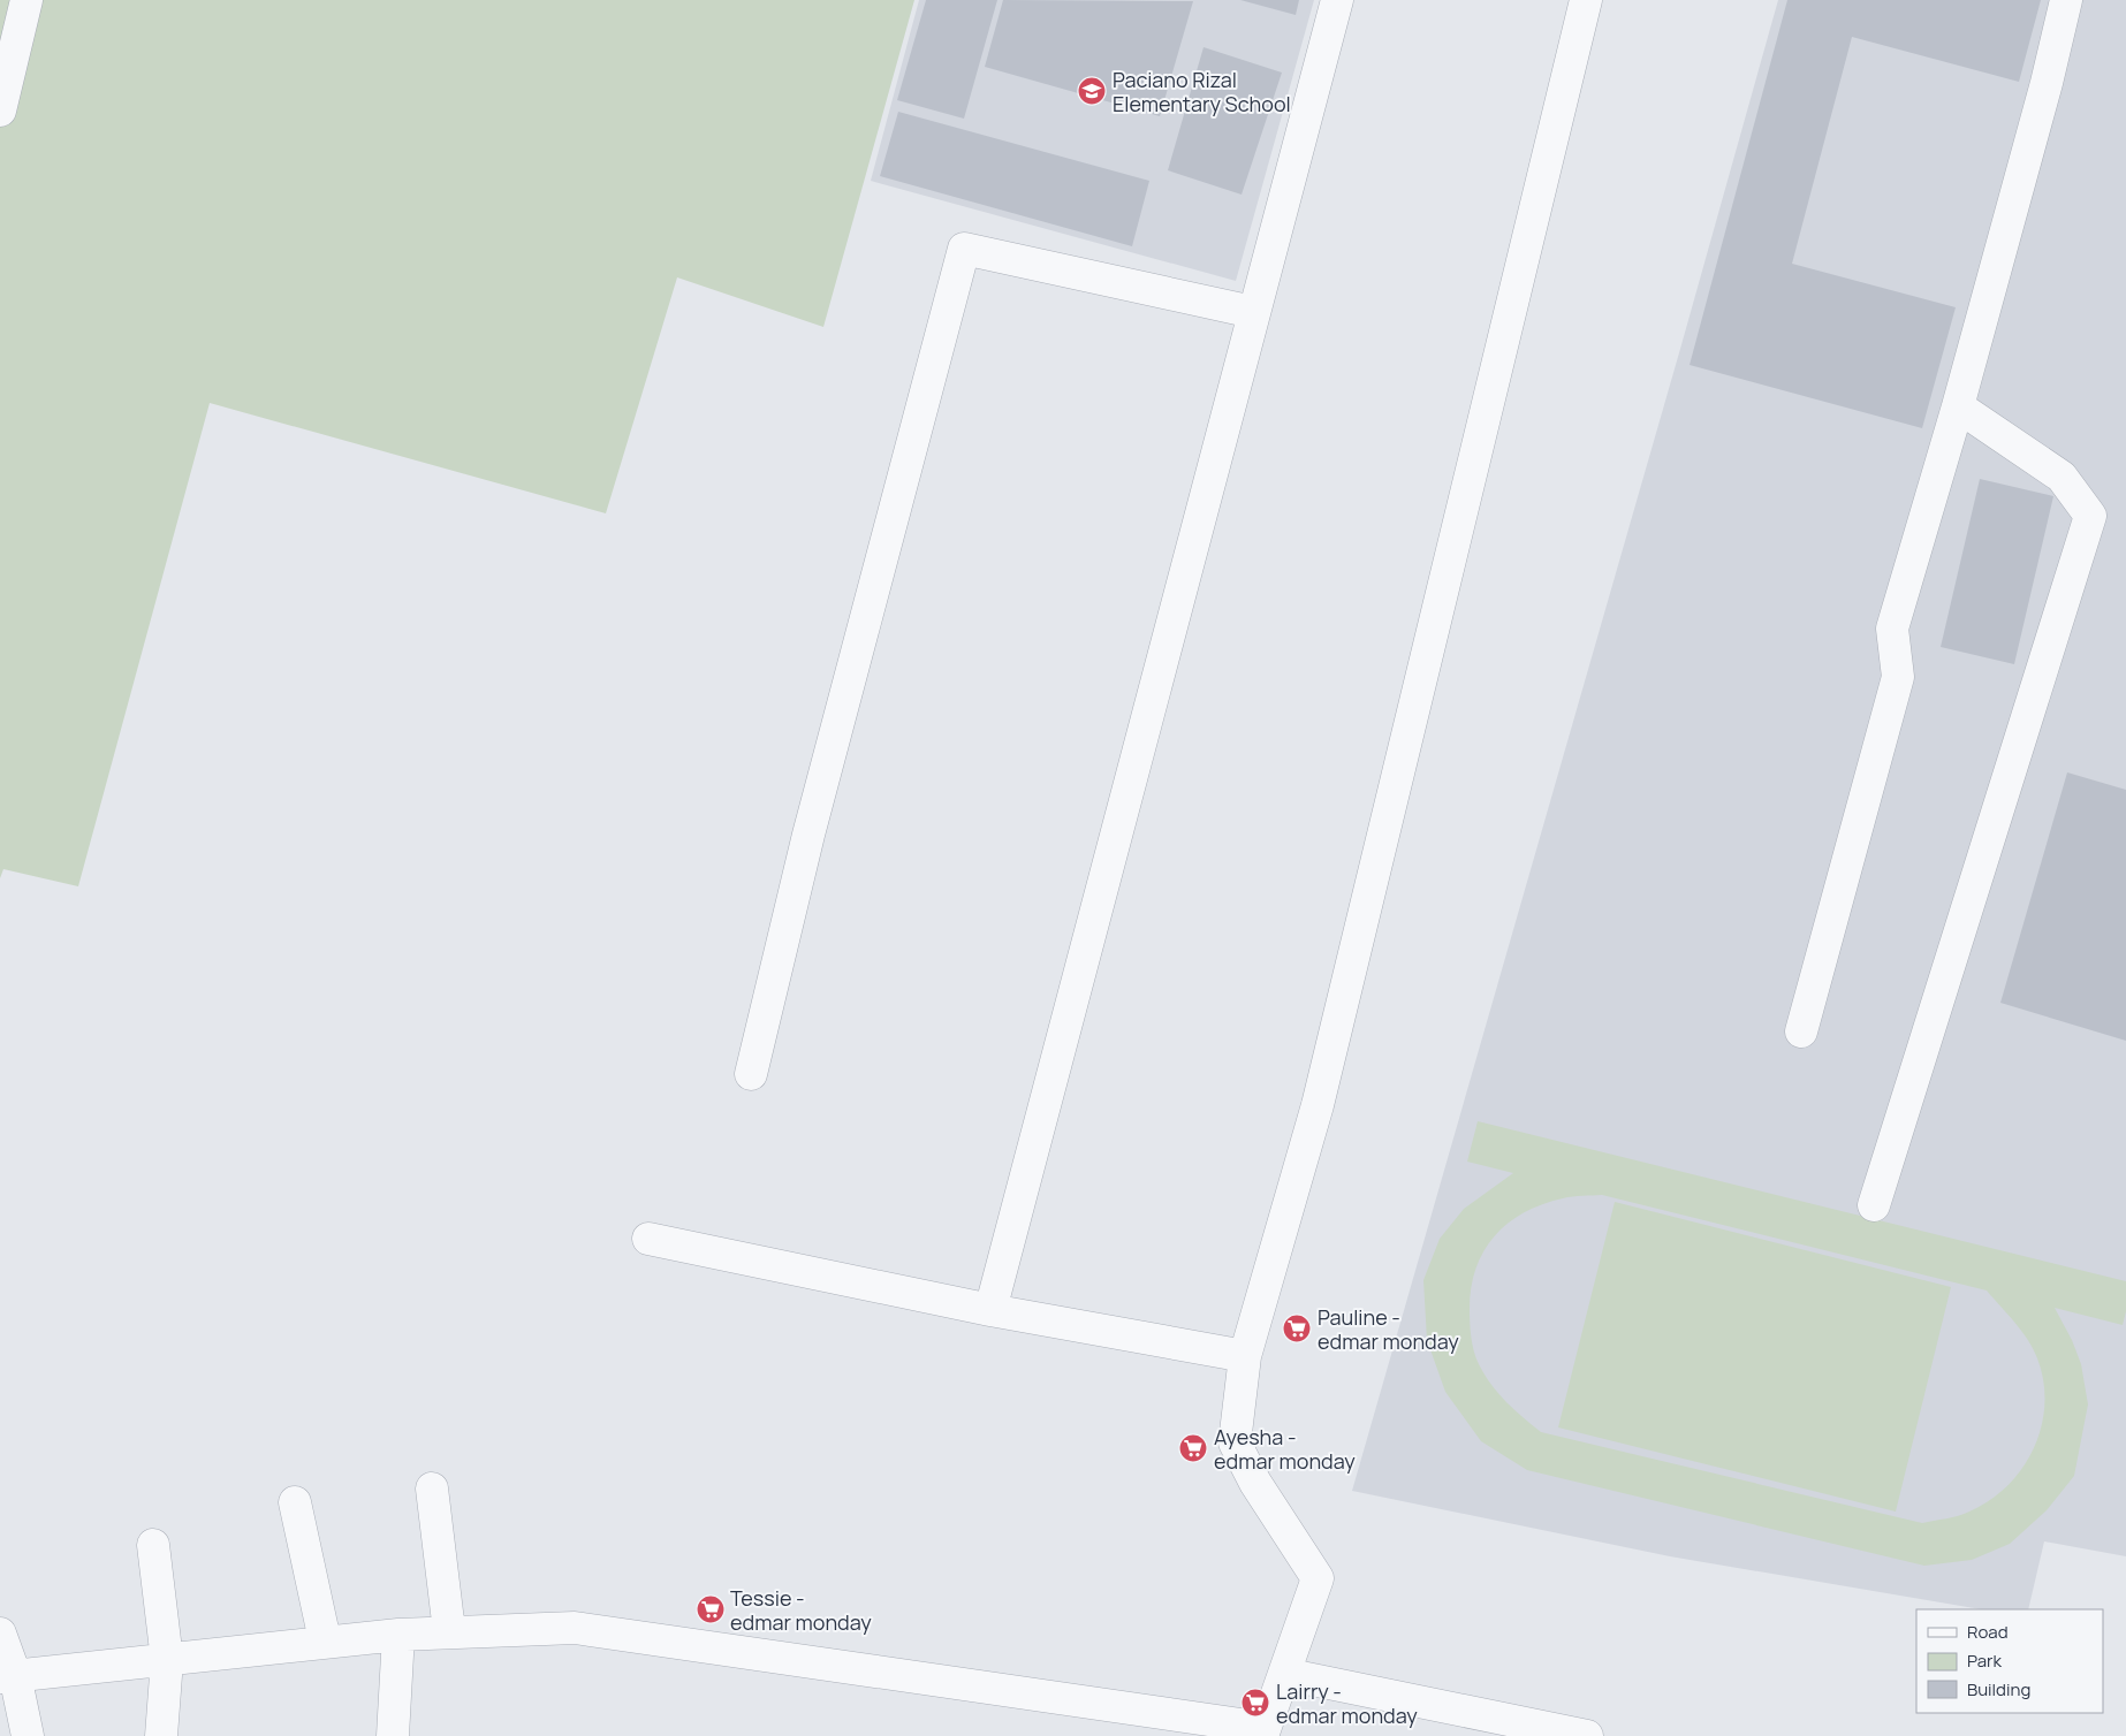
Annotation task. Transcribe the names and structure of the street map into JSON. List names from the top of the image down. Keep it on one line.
{"places":{"school or university":["Paciano Rizal Elementary School"],"supermarket":["Pauline - edmar monday","Ayesha - edmar monday","Tessie - edmar monday","Lairry - edmar monday"]},"legend":["Road","Park","Building"]}
